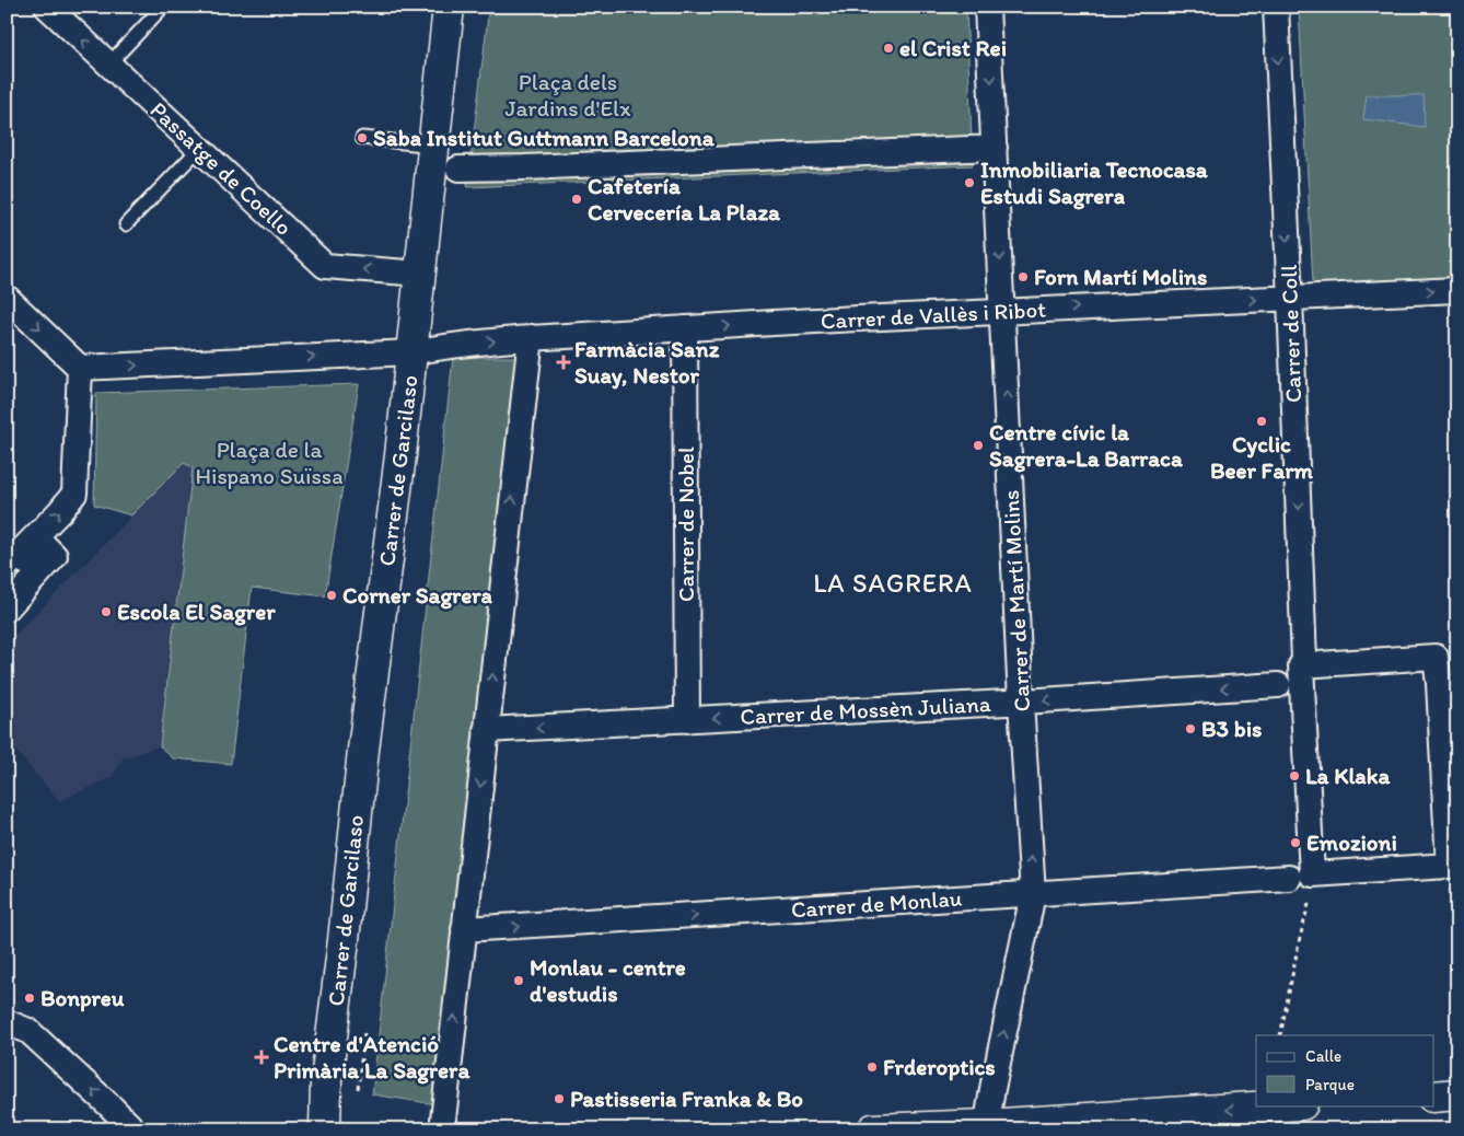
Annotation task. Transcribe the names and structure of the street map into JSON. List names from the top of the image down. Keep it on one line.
{"streets":{"street":["Passatge de Coello","Carrer de Vallès i Ribot","Carrer de Coll","Carrer de Garcilaso","Carrer de Nobel","Carrer de Martí Molins","Carrer de Mossèn Juliana","Carrer de Monlau"]},"crossings":[["Passatge de Coello","Carrer de Garcilaso"],["Carrer de Vallès i Ribot","Carrer de Coll"],["Carrer de Vallès i Ribot","Carrer de Garcilaso"],["Carrer de Vallès i Ribot","Carrer de Nobel"],["Carrer de Vallès i Ribot","Carrer de Martí Molins"],["Carrer de Nobel","Carrer de Mossèn Juliana"],["Carrer de Martí Molins","Carrer de Mossèn Juliana"],["Carrer de Martí Molins","Carrer de Monlau"]],"one_way":["Passatge de Coello","Carrer de Coll","Carrer de Mossèn Juliana","Carrer de Monlau"],"districts":["LA SAGRERA"],"parks":["Plaça dels Jardins d'Elx","Plaça de la Hispano Suïssa"],"places":{"other":["el Crist Rei","Saba Institut Guttmann Barcelona","Inmobiliaria Tecnocasa Estudi Sagrera","Cafetería Cervecería La Plaza","Forn Martí Molins","Cyclic Beer Farm","Centre cívic la Sagrera-La Barraca","Corner Sagrera","Escola El Sagrer","B3 bis","La Klaka","Emozioni","Monlau - centre d'estudis","Bonpreu","Frderoptics","Pastisseria Franka & Bo"],"health":["Farmàcia Sanz Suay, Nestor","Centre d'Atenció Primària La Sagrera"]},"legend":["Calle","Parque"]}
